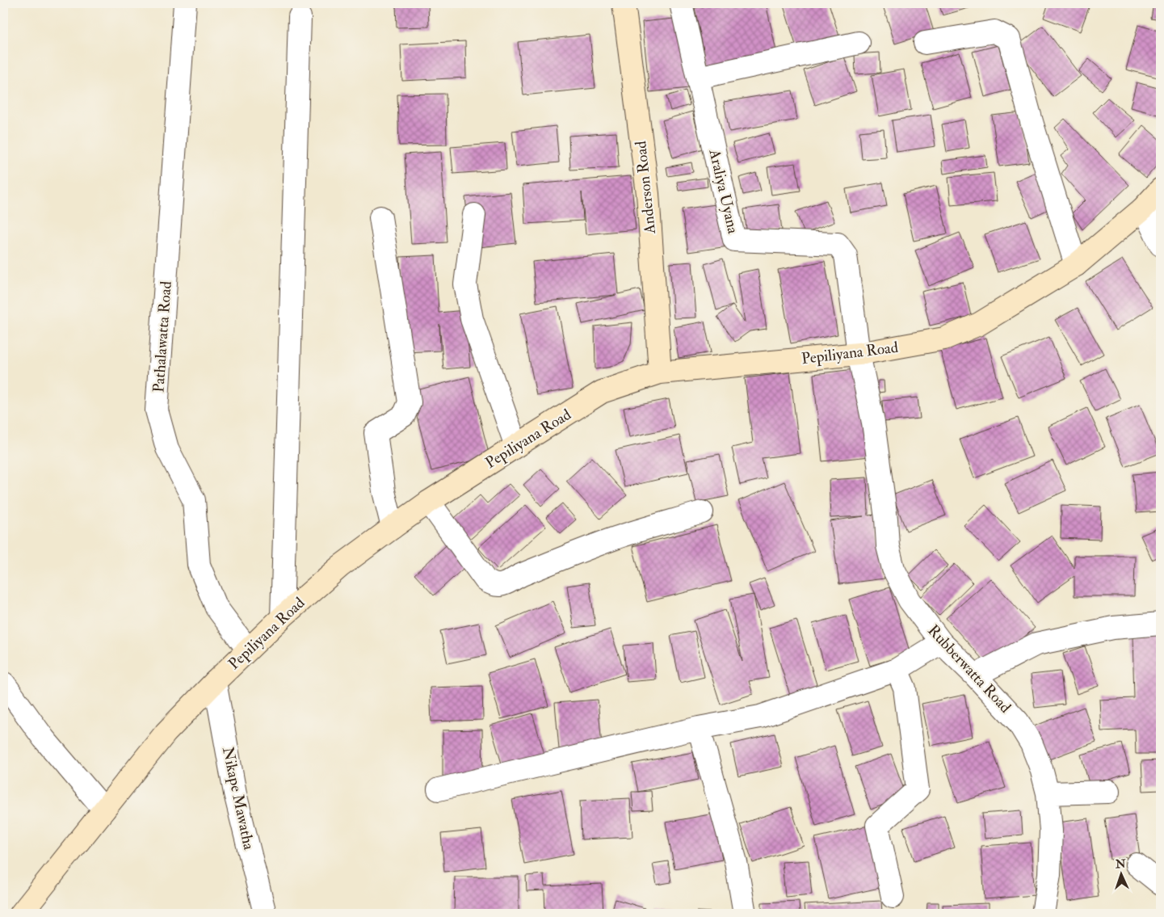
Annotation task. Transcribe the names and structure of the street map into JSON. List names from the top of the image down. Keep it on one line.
{"streets":{"main road":["Anderson Road","Pepiliyana Road"],"street":["Araliya Uyana","Pathalawatta Road","Rubberwatta Road","Nikape Mawatha"]},"crossings":[["Anderson Road","Pepiliyana Road"],["Araliya Uyana","Pepiliyana Road"],["Araliya Uyana","Rubberwatta Road"],["Pathalawatta Road","Pepiliyana Road"],["Pepiliyana Road","Rubberwatta Road"],["Pepiliyana Road","Nikape Mawatha"]],"north":"top"}
